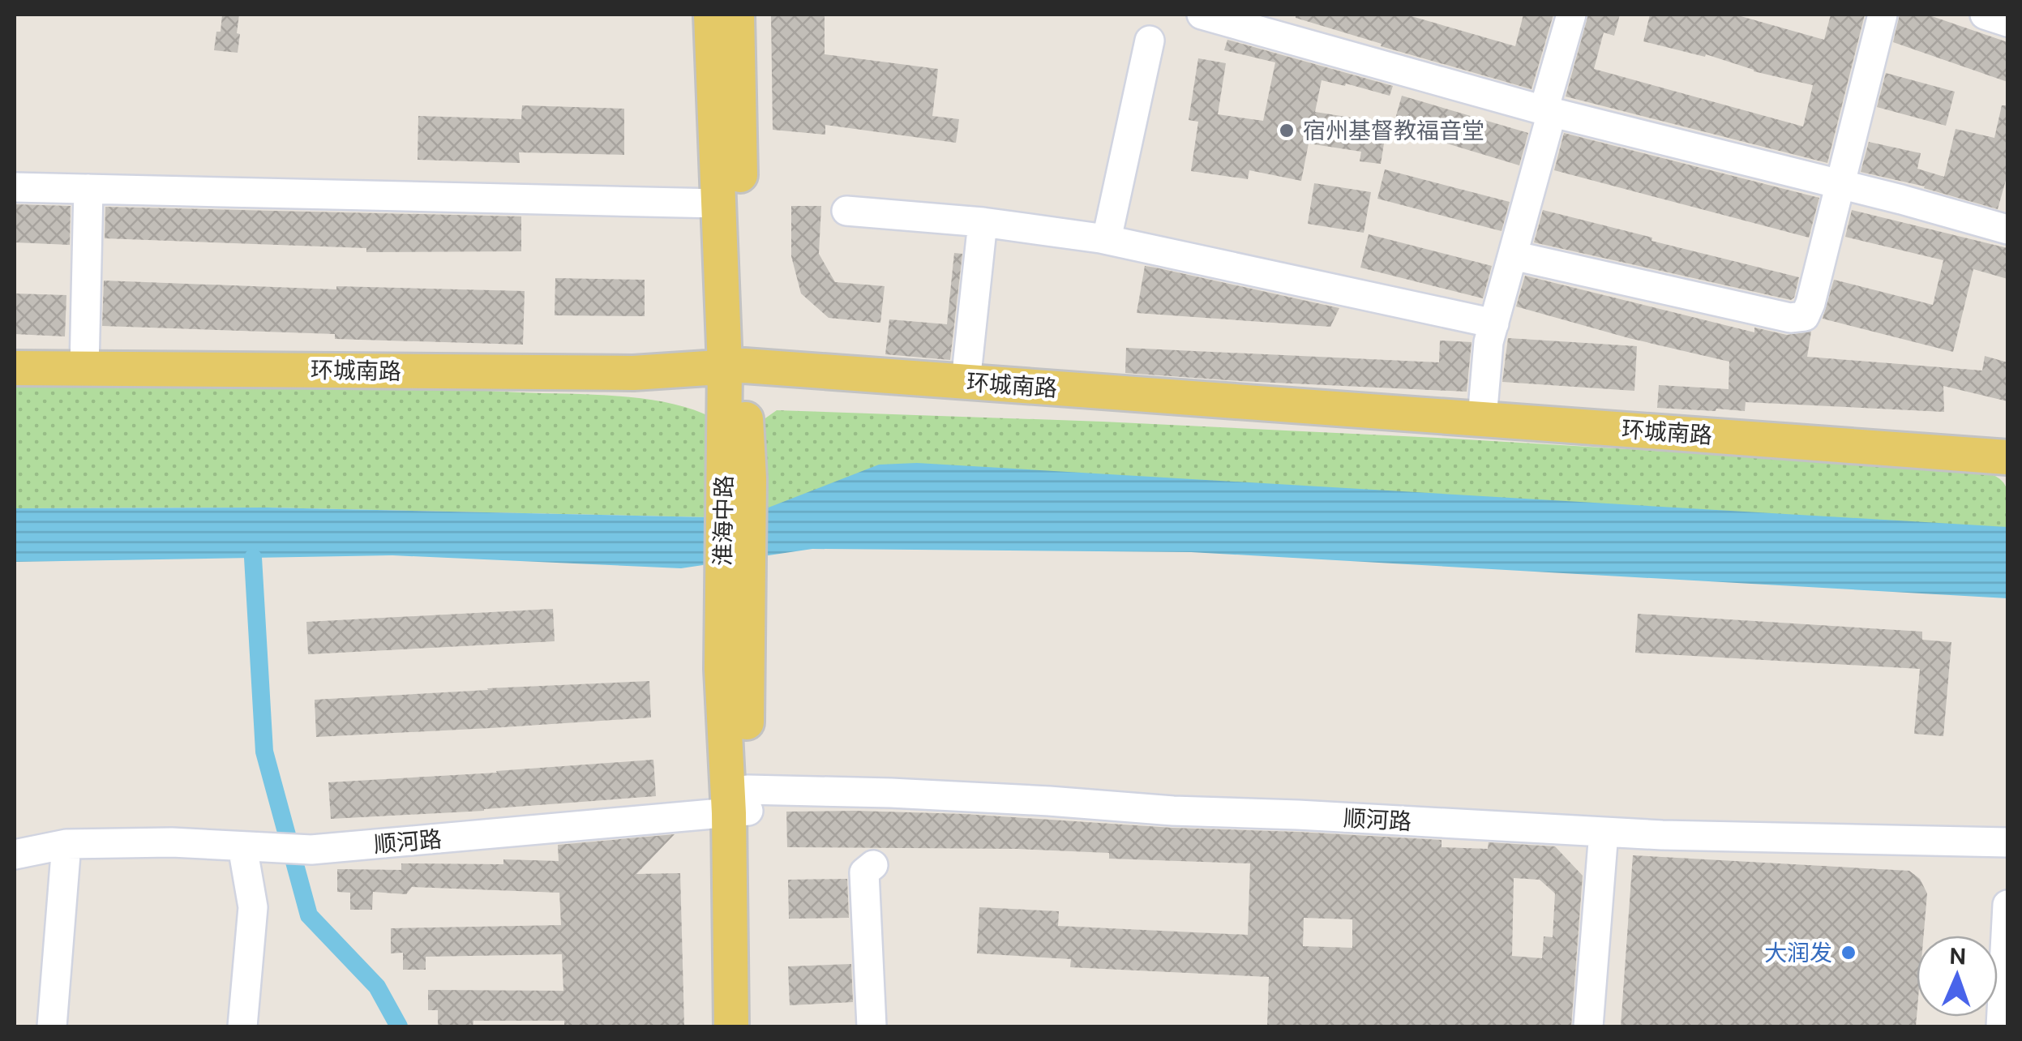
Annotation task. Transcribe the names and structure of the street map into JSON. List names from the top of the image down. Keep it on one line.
{"streets":{"main road":["环城南路","淮海中路"],"street":["顺河路"]},"crossings":[["环城南路","淮海中路"],["淮海中路","顺河路"]],"places":["宿州基督教福音堂","大润发"],"north":"top"}
